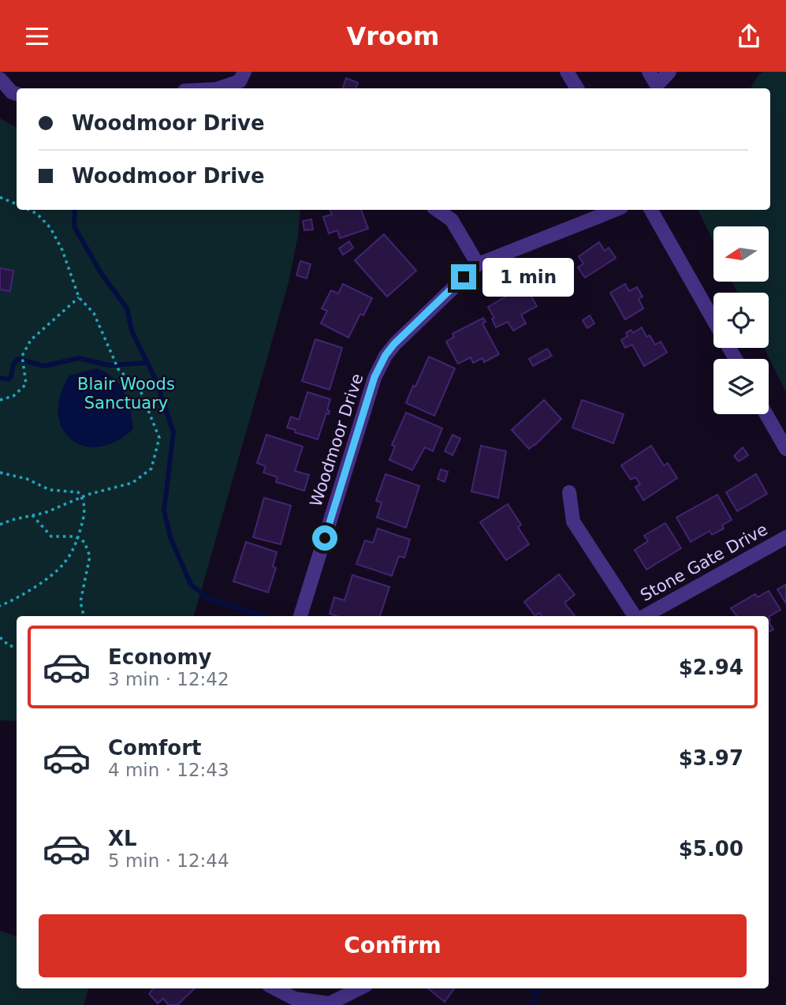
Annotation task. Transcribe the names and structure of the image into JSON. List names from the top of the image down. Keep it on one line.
{"streets":{"street":["Woodmoor Drive","Stone Gate Drive"]},"parks":["Blair Woods Sanctuary"],"north":"left","page":{"header":"Vroom","banner":["Woodmoor Drive","Woodmoor Drive"],"bubble":"1 min","list":[{"name":"Economy","note":"3 min · 12:42","value":"$2.94"},{"name":"Comfort","note":"4 min · 12:43","value":"$3.97"},{"name":"XL","note":"5 min · 12:44","value":"$5.00"}],"buttons":"Confirm"}}
